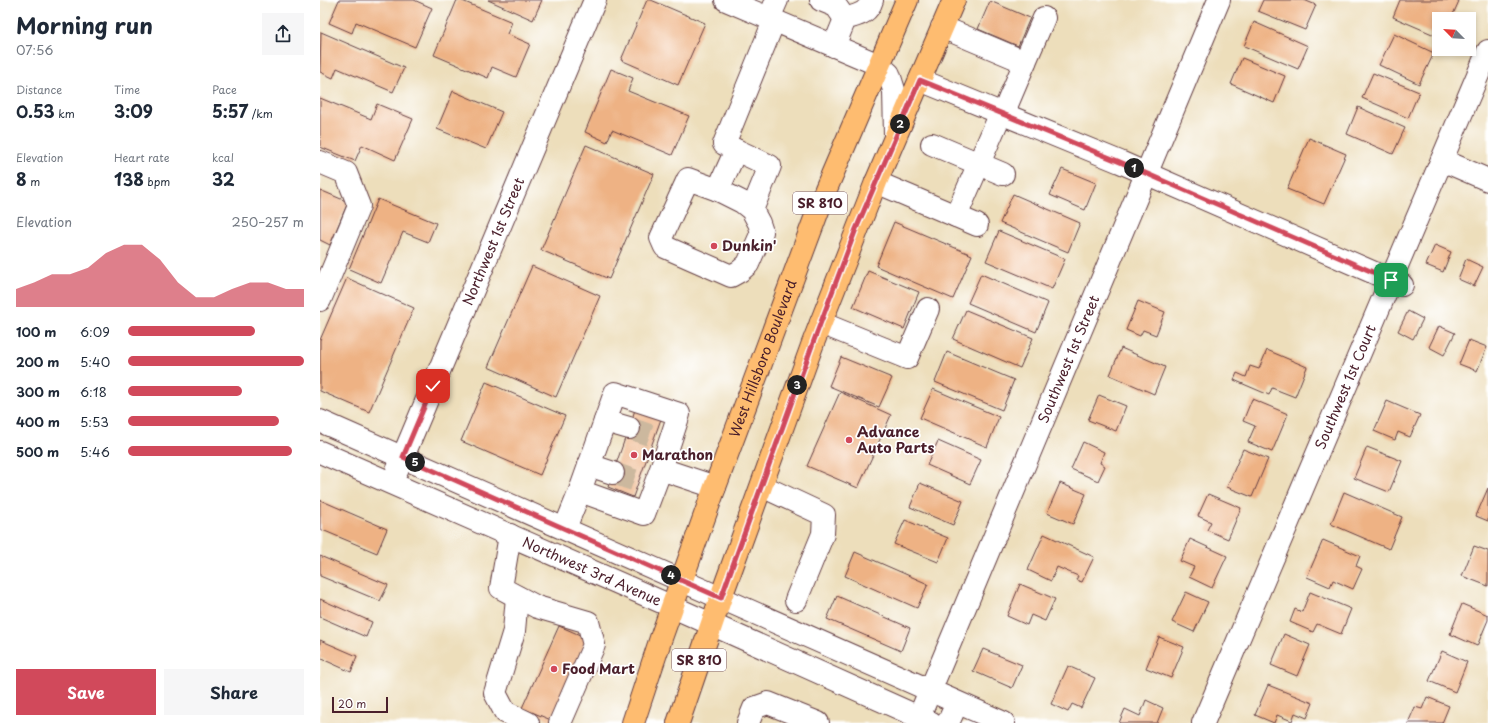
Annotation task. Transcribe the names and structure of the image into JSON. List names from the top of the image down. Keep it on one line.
{"streets":{"main road":["SR 810","West Hillsboro Boulevard"],"street":["Northwest 1st Street","Southwest 1st Street","Southwest 1st Court","Northwest 3rd Avenue"]},"crossings":[["SR 810","Northwest 3rd Avenue"],["Northwest 1st Street","Northwest 3rd Avenue"],["West Hillsboro Boulevard","Northwest 3rd Avenue"],["Southwest 1st Street","Northwest 3rd Avenue"]],"places":["Dunkin'","Advance Auto Parts","Marathon","Food Mart"],"scale_bar":"20 m","north":"top left","page":{"heading":["Morning run","07:56"],"stats":[["Distance","0.53 km"],["Time","3:09"],["Pace","5:57 /km"],["Elevation","8 m"],["Heart rate","138 bpm"],["kcal","32"]],"pins":["2","1","3","5","4"],"chart":["Elevation","250–257 m"],"list":[{"name":"100 m","note":"6:09"},{"name":"200 m","note":"5:40"},{"name":"300 m","note":"6:18"},{"name":"400 m","note":"5:53"},{"name":"500 m","note":"5:46"}],"buttons":["Save","Share"],"scale":"20 m"}}
